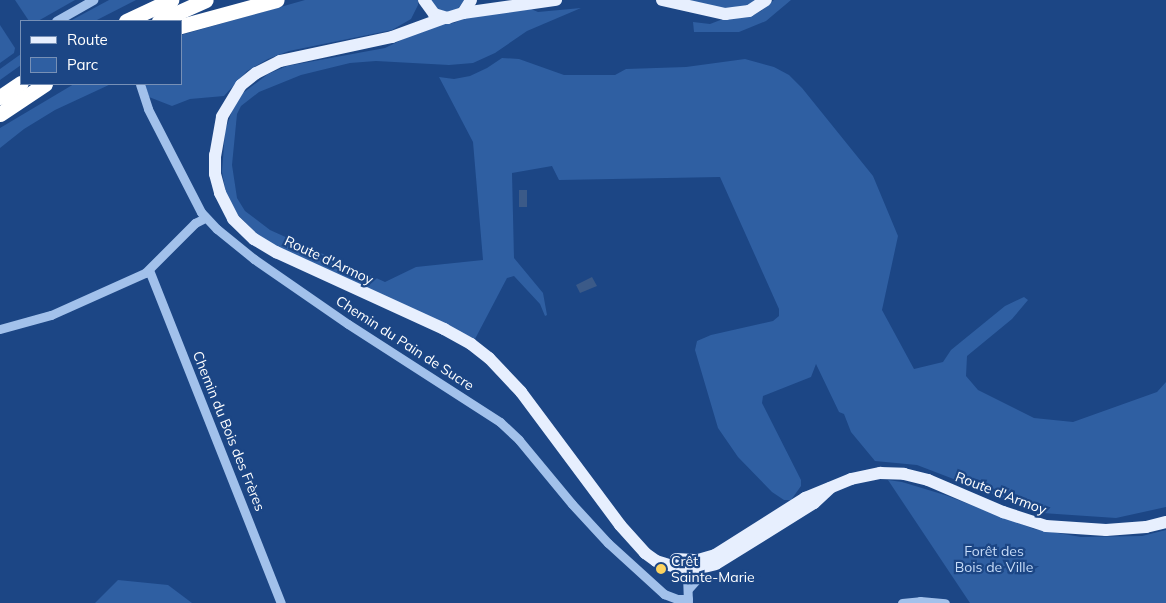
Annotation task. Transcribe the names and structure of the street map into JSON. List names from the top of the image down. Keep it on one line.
{"streets":{"main road":["Route d'Armoy"],"street":["Chemin du Pain de Sucre","Chemin du Bois des Frères"]},"parks":["Forêt des Bois de Ville"],"places":["Crêt Sainte-Marie"],"legend":["Route","Parc"]}
